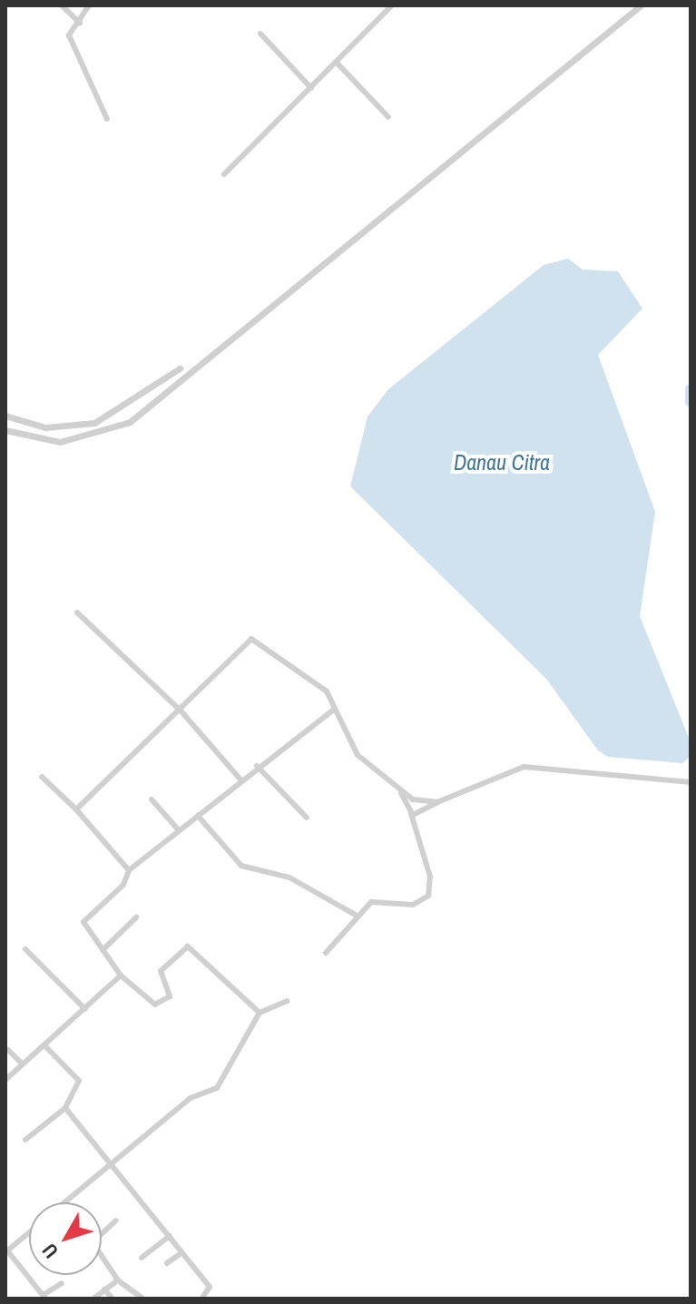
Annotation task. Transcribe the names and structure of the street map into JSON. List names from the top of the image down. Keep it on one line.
{"water":["Danau Citra"],"north":"bottom left"}
